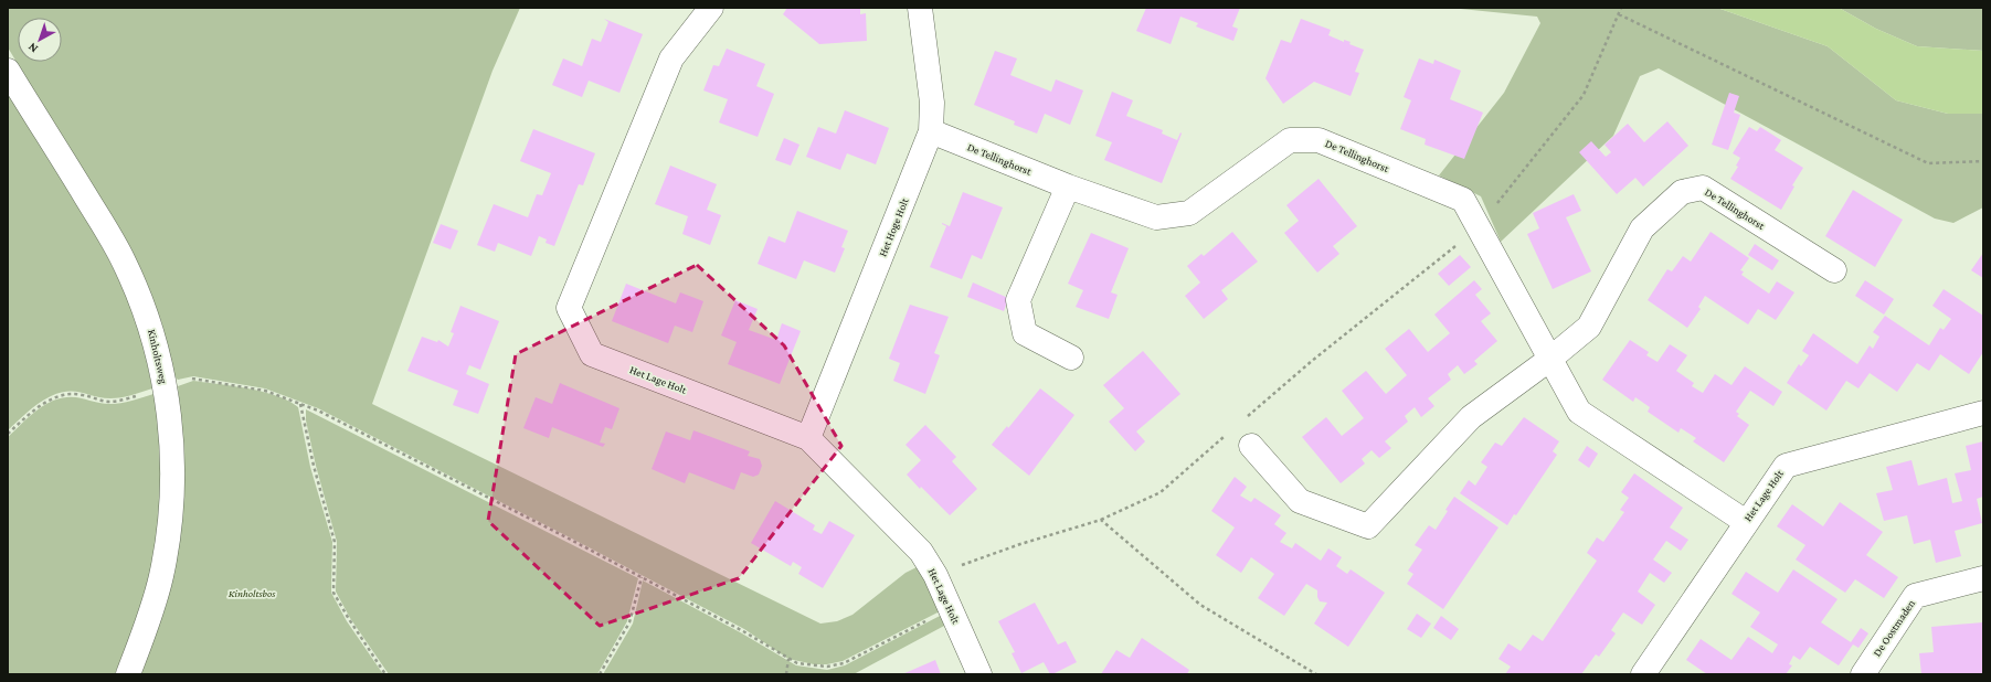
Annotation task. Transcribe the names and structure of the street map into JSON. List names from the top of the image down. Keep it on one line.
{"streets":{"street":["De Tellinghorst","Het Hoge Holt","Kinholtsweg","Het Lage Holt","De Oostmaden"]},"crossings":[["De Tellinghorst","Het Hoge Holt"],["De Tellinghorst","Het Lage Holt"],["Het Hoge Holt","Het Lage Holt"]],"parks":["Kinholtsbos"],"north":"bottom left"}
